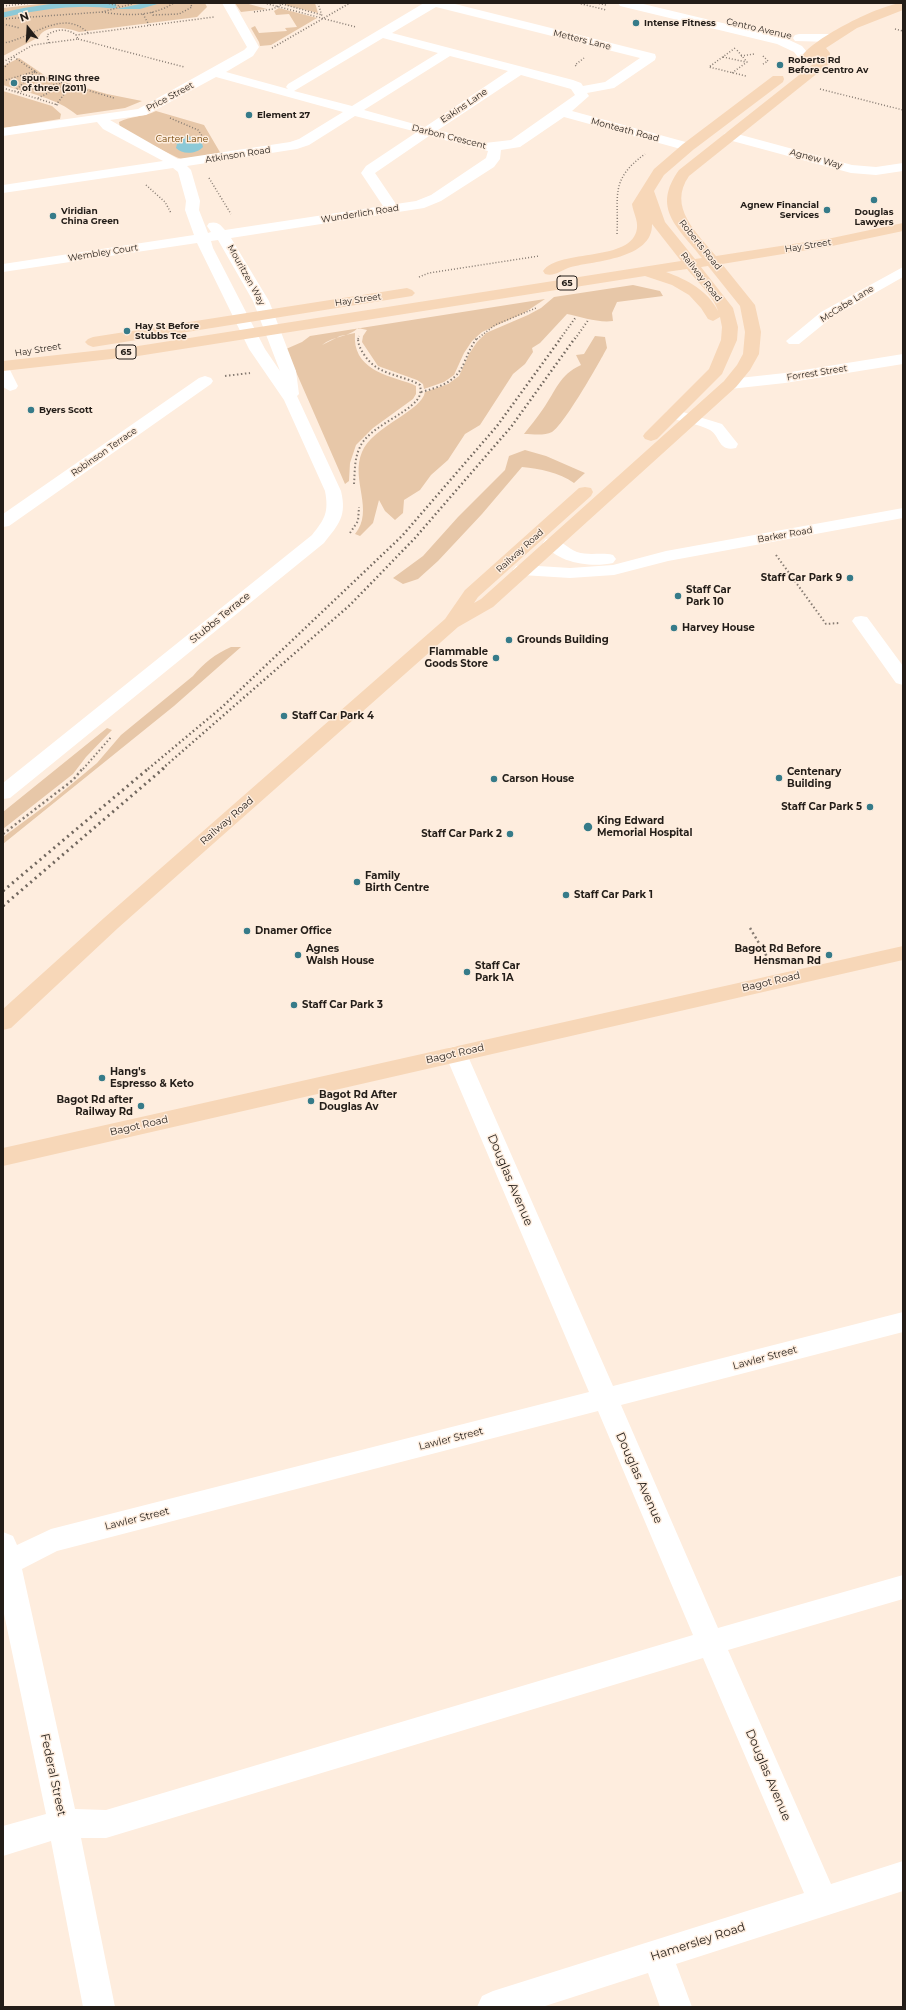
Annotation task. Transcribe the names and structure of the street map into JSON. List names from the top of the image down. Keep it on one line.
{"streets":{"main road":["Roberts Road","Hay Street","Railway Road","65","Bagot Road"],"street":["Centro Avenue","Metters Lane","Price Street","Eakins Lane","Monteath Road","Darbon Crescent","Atkinson Road","Agnew Way","Wunderlich Road","Wembley Court","Mouritzen Way","McCabe Lane","Forrest Street","Robinson Terrace","Barker Road","Stubbs Terrace","Douglas Avenue","Lawler Street","Federal Street","Hamersley Road"]},"crossings":[["Centro Avenue","Roberts Road"],["Metters Lane","Darbon Crescent"],["Price Street","Darbon Crescent"],["Eakins Lane","Darbon Crescent"],["Eakins Lane","Wunderlich Road"],["Monteath Road","Darbon Crescent"],["Darbon Crescent","Atkinson Road"],["Darbon Crescent","Wunderlich Road"],["Atkinson Road","Mouritzen Way"],["Agnew Way","Roberts Road"],["Wunderlich Road","Wembley Court"],["Wunderlich Road","Mouritzen Way"],["Roberts Road","Hay Street"],["Roberts Road","Railway Road"],["Roberts Road","Forrest Street"],["Hay Street","Mouritzen Way"],["Hay Street","Railway Road"],["Hay Street","Stubbs Terrace"],["Wembley Court","Mouritzen Way"],["Mouritzen Way","Stubbs Terrace"],["Railway Road","Barker Road"],["Bagot Road","Douglas Avenue"],["Douglas Avenue","Lawler Street"],["Douglas Avenue","Hamersley Road"],["Lawler Street","Federal Street"]],"parks":["Carter Lane"],"places":["Intense Fitness","Roberts Rd Before Centro Av","spun RING three of three (2011)","Element 27","Douglas Lawyers","Agnew Financial Services","Viridian China Green","Hay St Before Stubbs Tce","Byers Scott","Staff Car Park 9","Staff Car Park 10","Harvey House","Grounds Building","Flammable Goods Store","Staff Car Park 4","Centenary Building","Carson House","Staff Car Park 5","King Edward Memorial Hospital","Staff Car Park 2","Family Birth Centre","Staff Car Park 1","Dnamer Office","Agnes Walsh House","Bagot Rd Before Hensman Rd","Staff Car Park 1A","Staff Car Park 3","Hang's Espresso & Keto","Bagot Rd After Douglas Av","Bagot Rd after Railway Rd"],"north":"top"}
